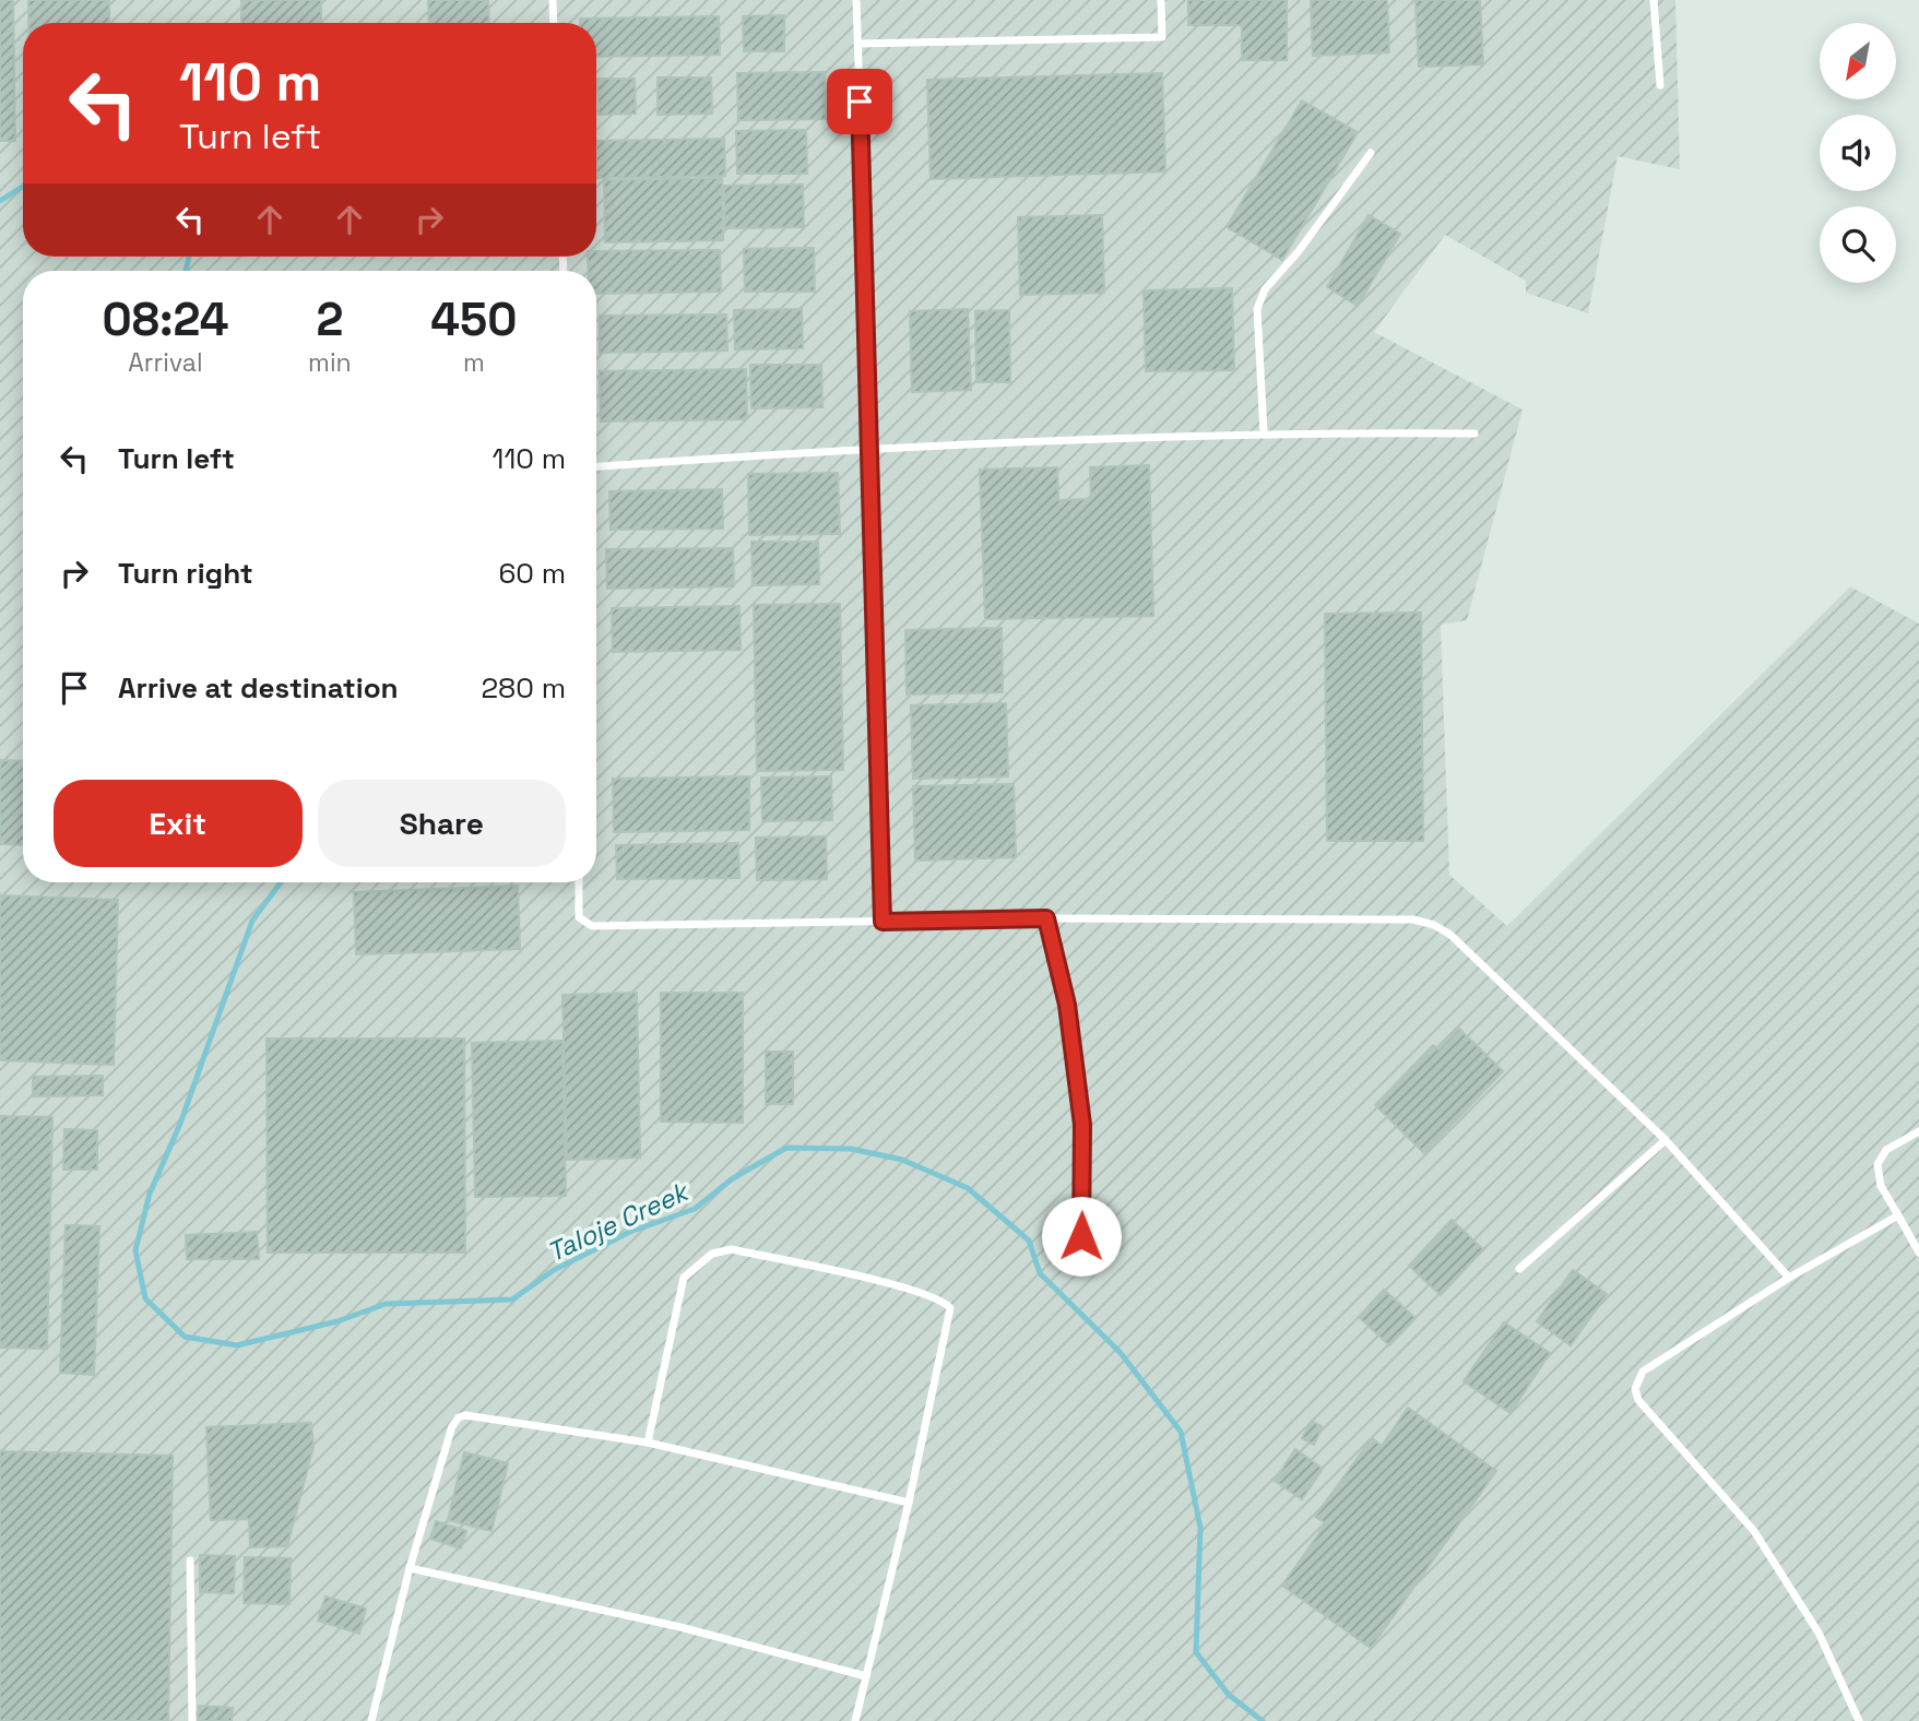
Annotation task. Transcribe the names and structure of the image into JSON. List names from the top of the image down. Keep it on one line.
{"water":["Taloje Creek"],"north":"bottom left","page":{"turn":["110 m","Turn left"],"eta":["08:24","Arrival","2","min","450","m"],"list":[{"name":"Turn left","value":"110 m"},{"name":"Turn right","value":"60 m"},{"name":"Arrive at destination","value":"280 m"}],"buttons":["Exit","Share"]}}
